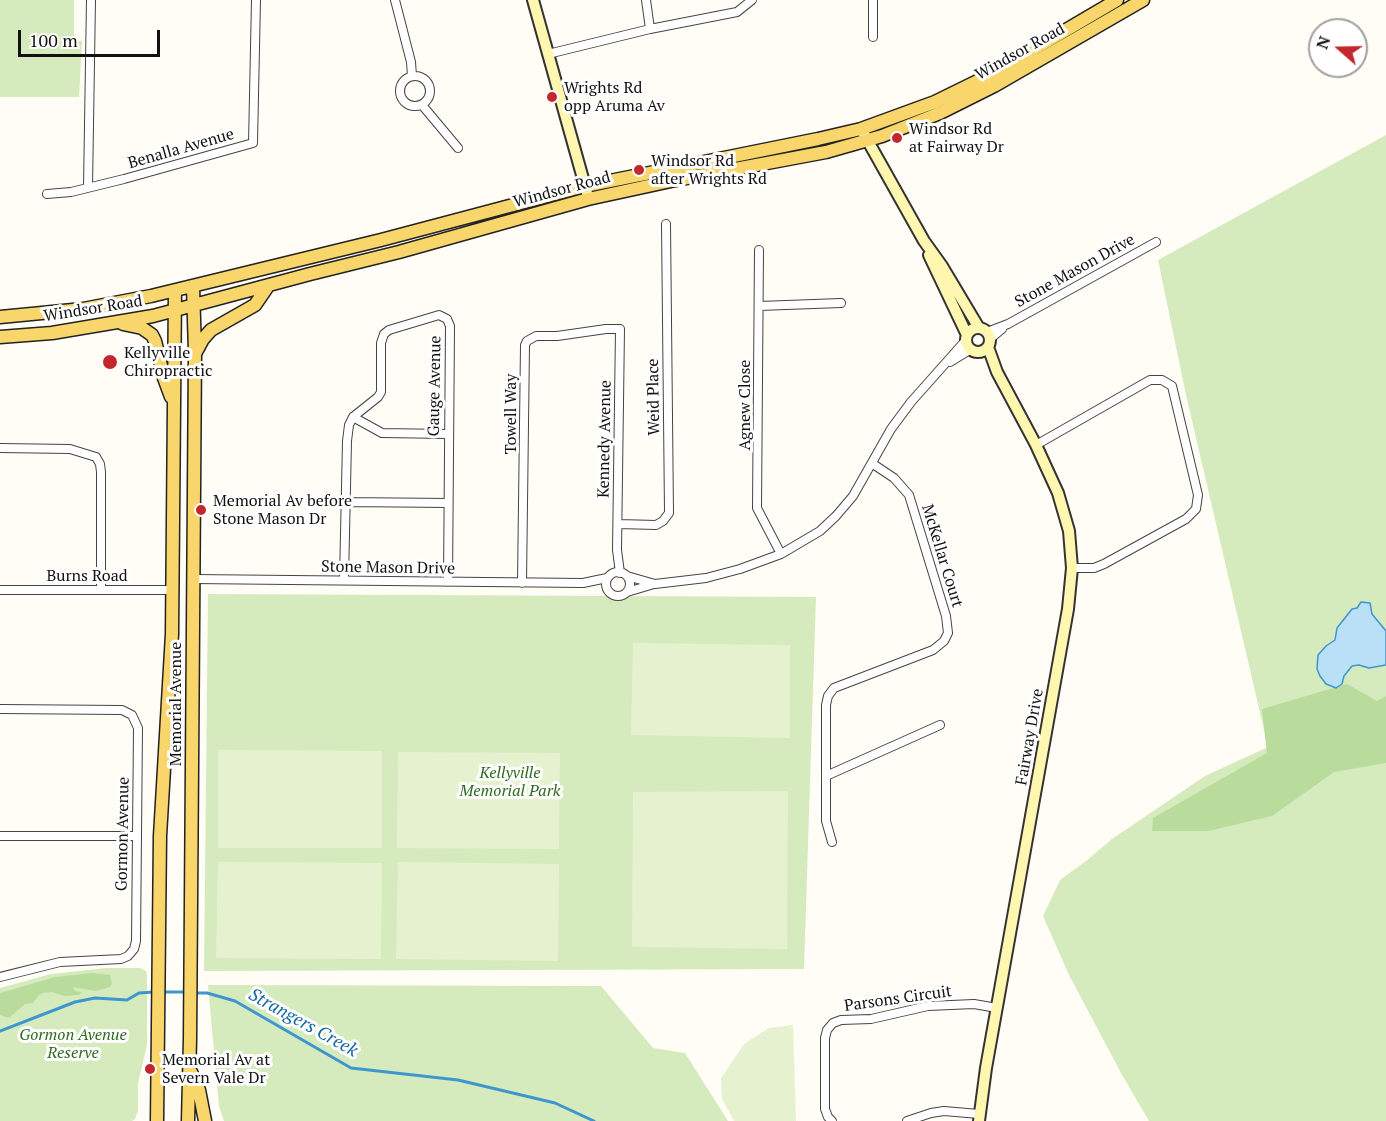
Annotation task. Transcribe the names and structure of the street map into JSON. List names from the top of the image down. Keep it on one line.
{"streets":{"main road":["Windsor Road","Memorial Avenue"],"street":["Benalla Avenue","Stone Mason Drive","Gauge Avenue","Weid Place","Agnew Close","Towell Way","Kennedy Avenue","McKellar Court","Burns Road","Fairway Drive","Gormon Avenue","Parsons Circuit"]},"crossings":[["Windsor Road","Memorial Avenue"],["Windsor Road","Fairway Drive"],["Stone Mason Drive","Gauge Avenue"],["Stone Mason Drive","Agnew Close"],["Stone Mason Drive","Towell Way"],["Stone Mason Drive","Kennedy Avenue"],["Stone Mason Drive","McKellar Court"],["Stone Mason Drive","Memorial Avenue"],["Stone Mason Drive","Fairway Drive"],["Weid Place","Kennedy Avenue"],["Towell Way","Kennedy Avenue"],["Burns Road","Memorial Avenue"],["Fairway Drive","Parsons Circuit"]],"water":["Strangers Creek"],"parks":["Kellyville Memorial Park","Gormon Avenue Reserve"],"places":["Wrights Rd opp Aruma Av","Windsor Rd at Fairway Dr","Windsor Rd after Wrights Rd","Kellyville Chiropractic","Memorial Av before Stone Mason Dr","Memorial Av at Severn Vale Dr"],"scale_bar":"100 m","north":"left"}
